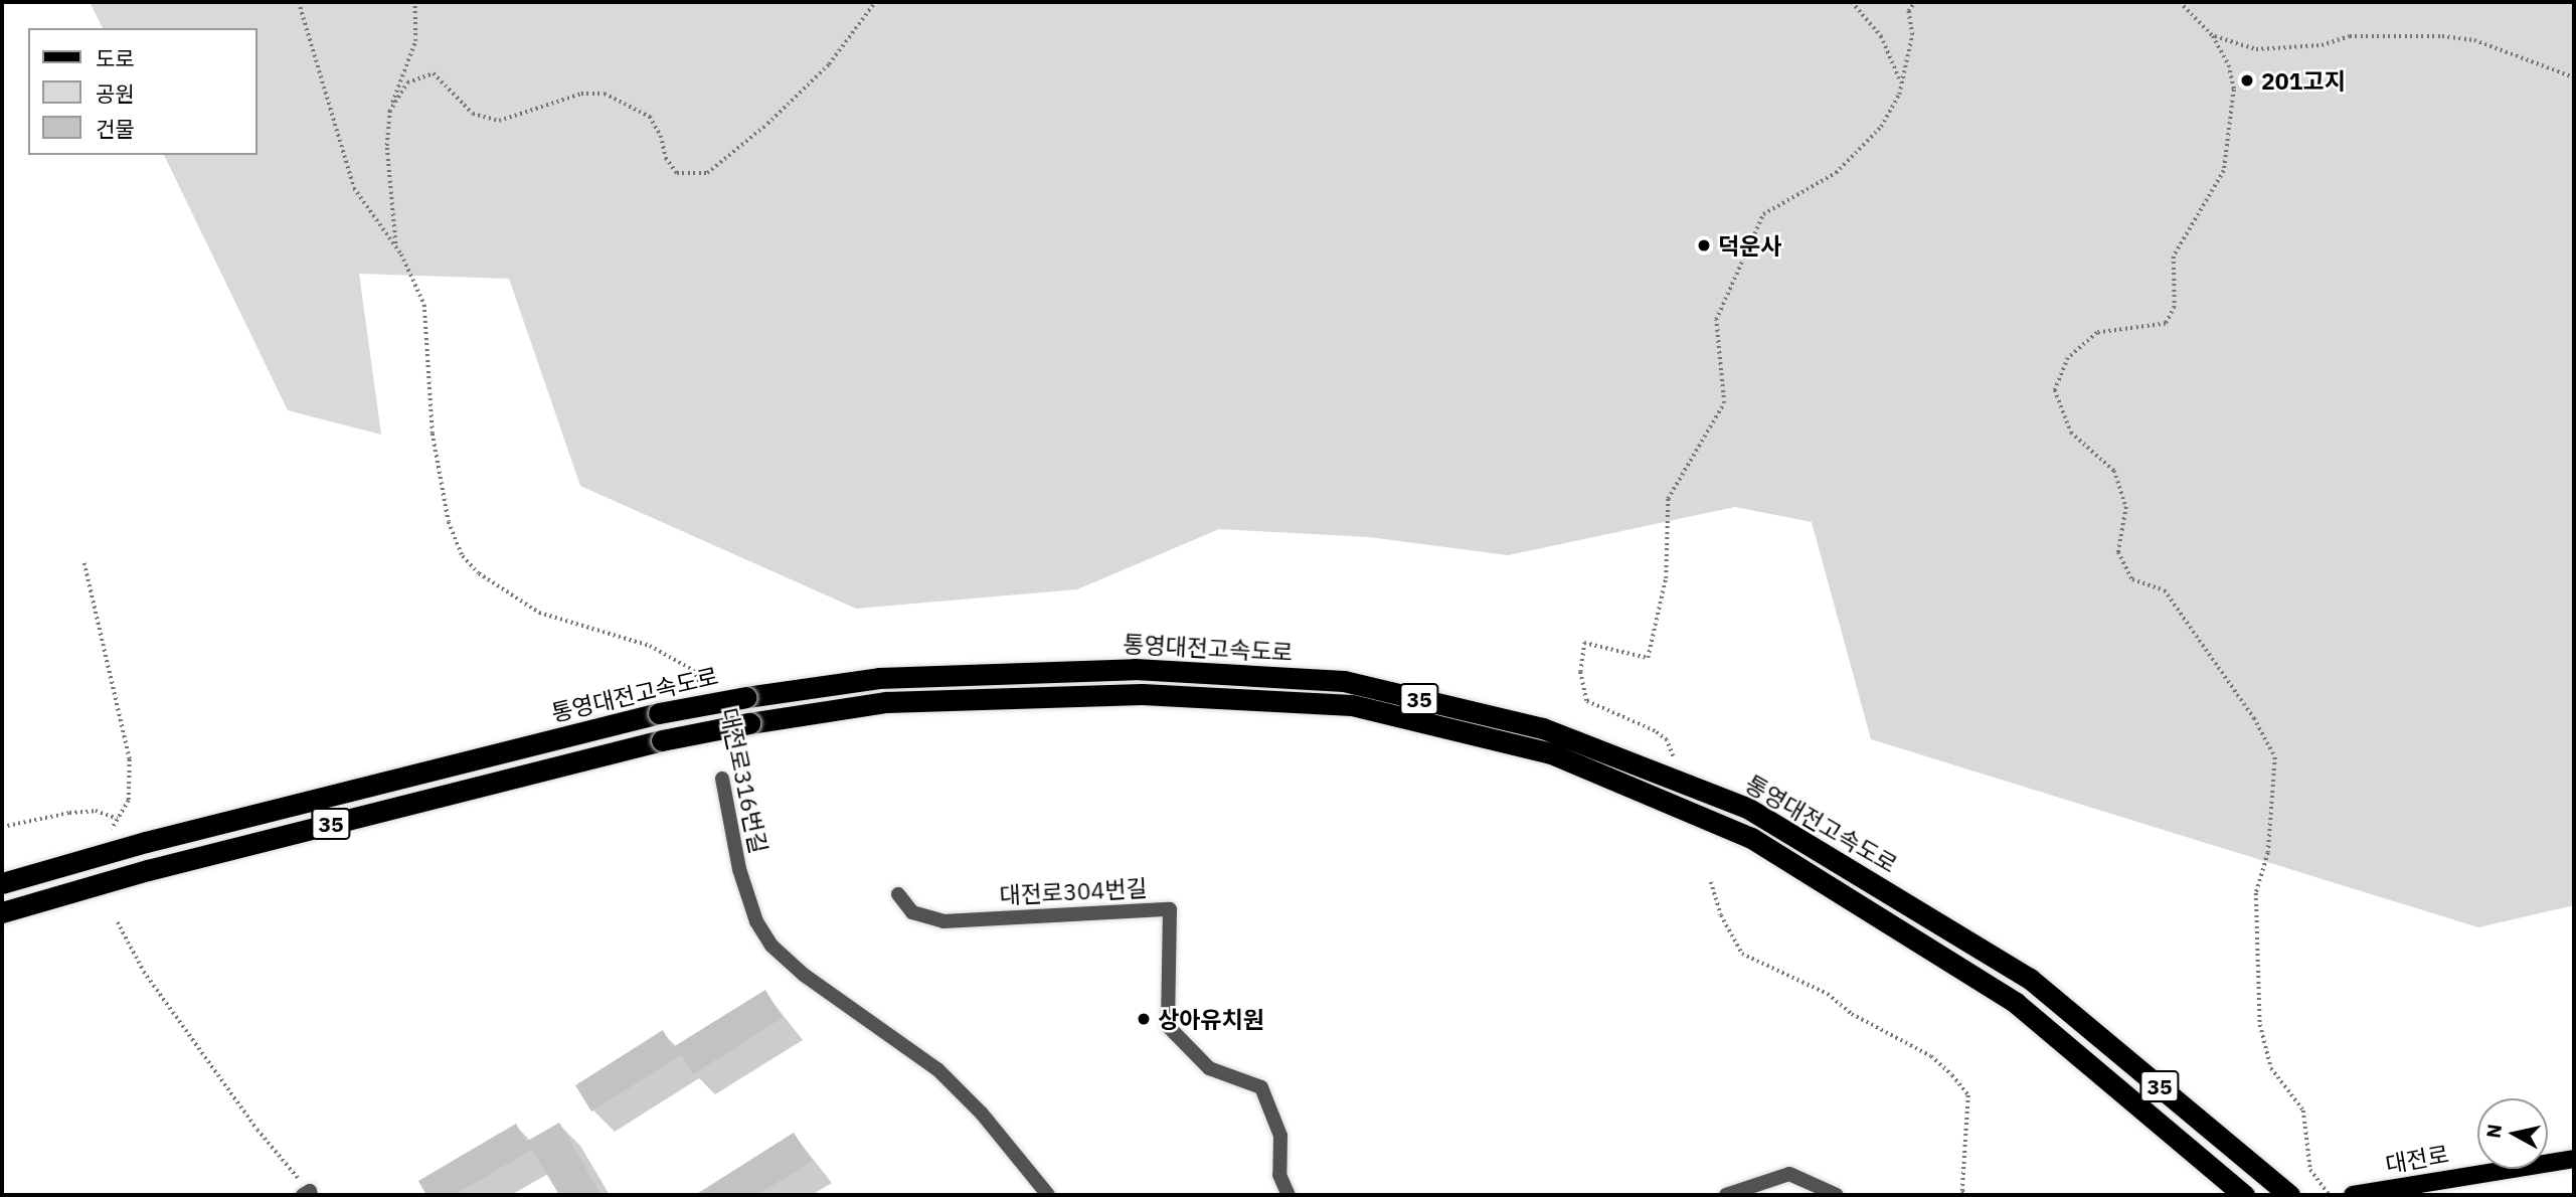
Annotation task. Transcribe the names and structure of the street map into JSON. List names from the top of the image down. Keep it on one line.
{"streets":{"highway":["통영대전고속도로","35"],"main road":["대전로"],"street":["대전로316번길","대전로304번길"]},"places":["201고지","덕운사","상아유치원"],"legend":["도로","공원","건물"],"north":"left"}
